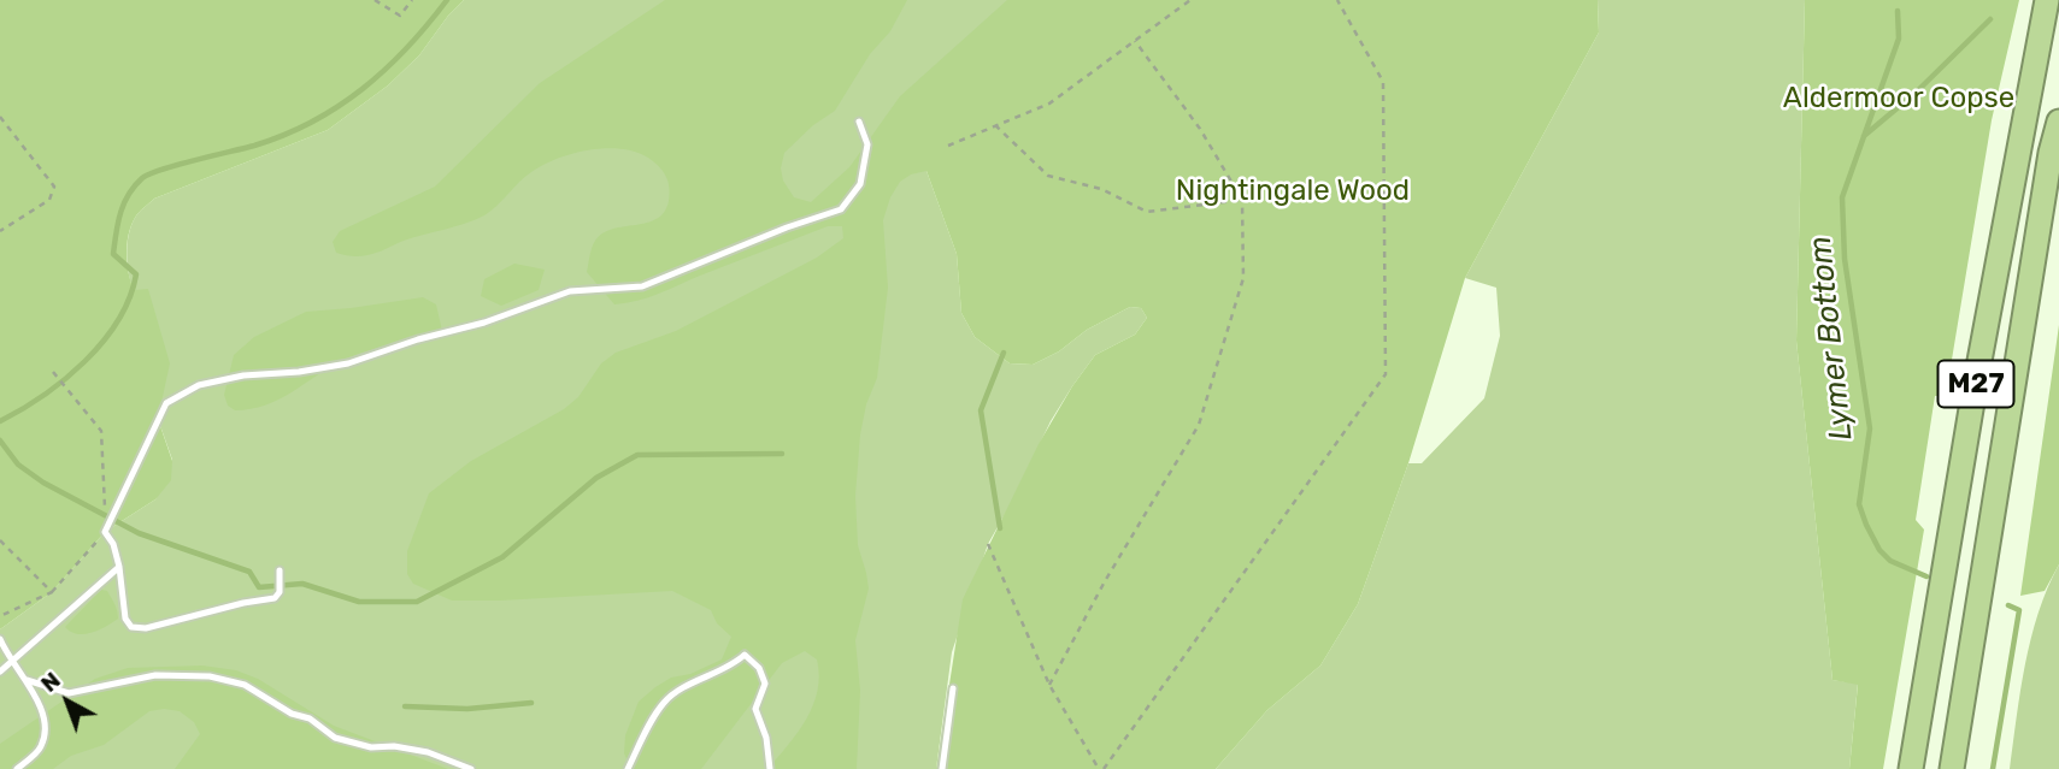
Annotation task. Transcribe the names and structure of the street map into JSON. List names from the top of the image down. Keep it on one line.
{"streets":{"highway":["M27"]},"water":["Lymer Bottom"],"parks":["Aldermoor Copse","Nightingale Wood"],"north":"top left"}
